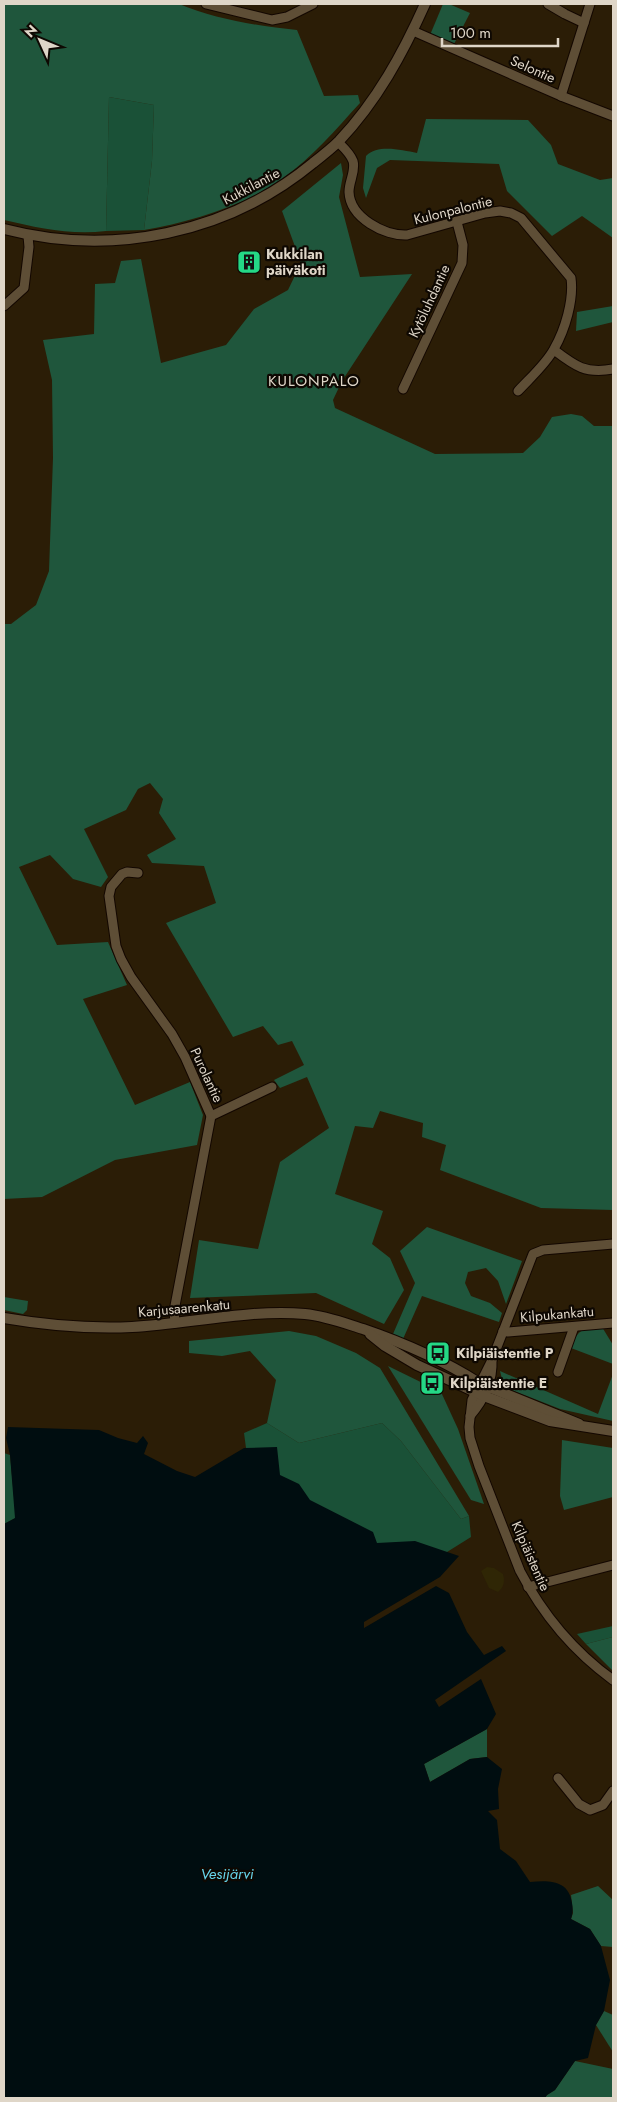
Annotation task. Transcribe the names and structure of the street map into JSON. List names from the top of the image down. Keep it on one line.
{"streets":{"street":["Selontie","Kukkilantie","Kulonpalontie","Kytöluhdantie","Purolantie","Karjusaarenkatu","Kilpukankatu","Kilpiäistentie"]},"crossings":[["Selontie","Kukkilantie"],["Kukkilantie","Kulonpalontie"],["Kulonpalontie","Kytöluhdantie"],["Purolantie","Karjusaarenkatu"],["Karjusaarenkatu","Kilpiäistentie"],["Kilpukankatu","Kilpiäistentie"]],"districts":["KULONPALO"],"water":["Vesijärvi"],"places":{"building":["Kukkilan päiväkoti"],"bus stop":["Kilpiäistentie P","Kilpiäistentie E"]},"scale_bar":"100 m","north":"top left"}
